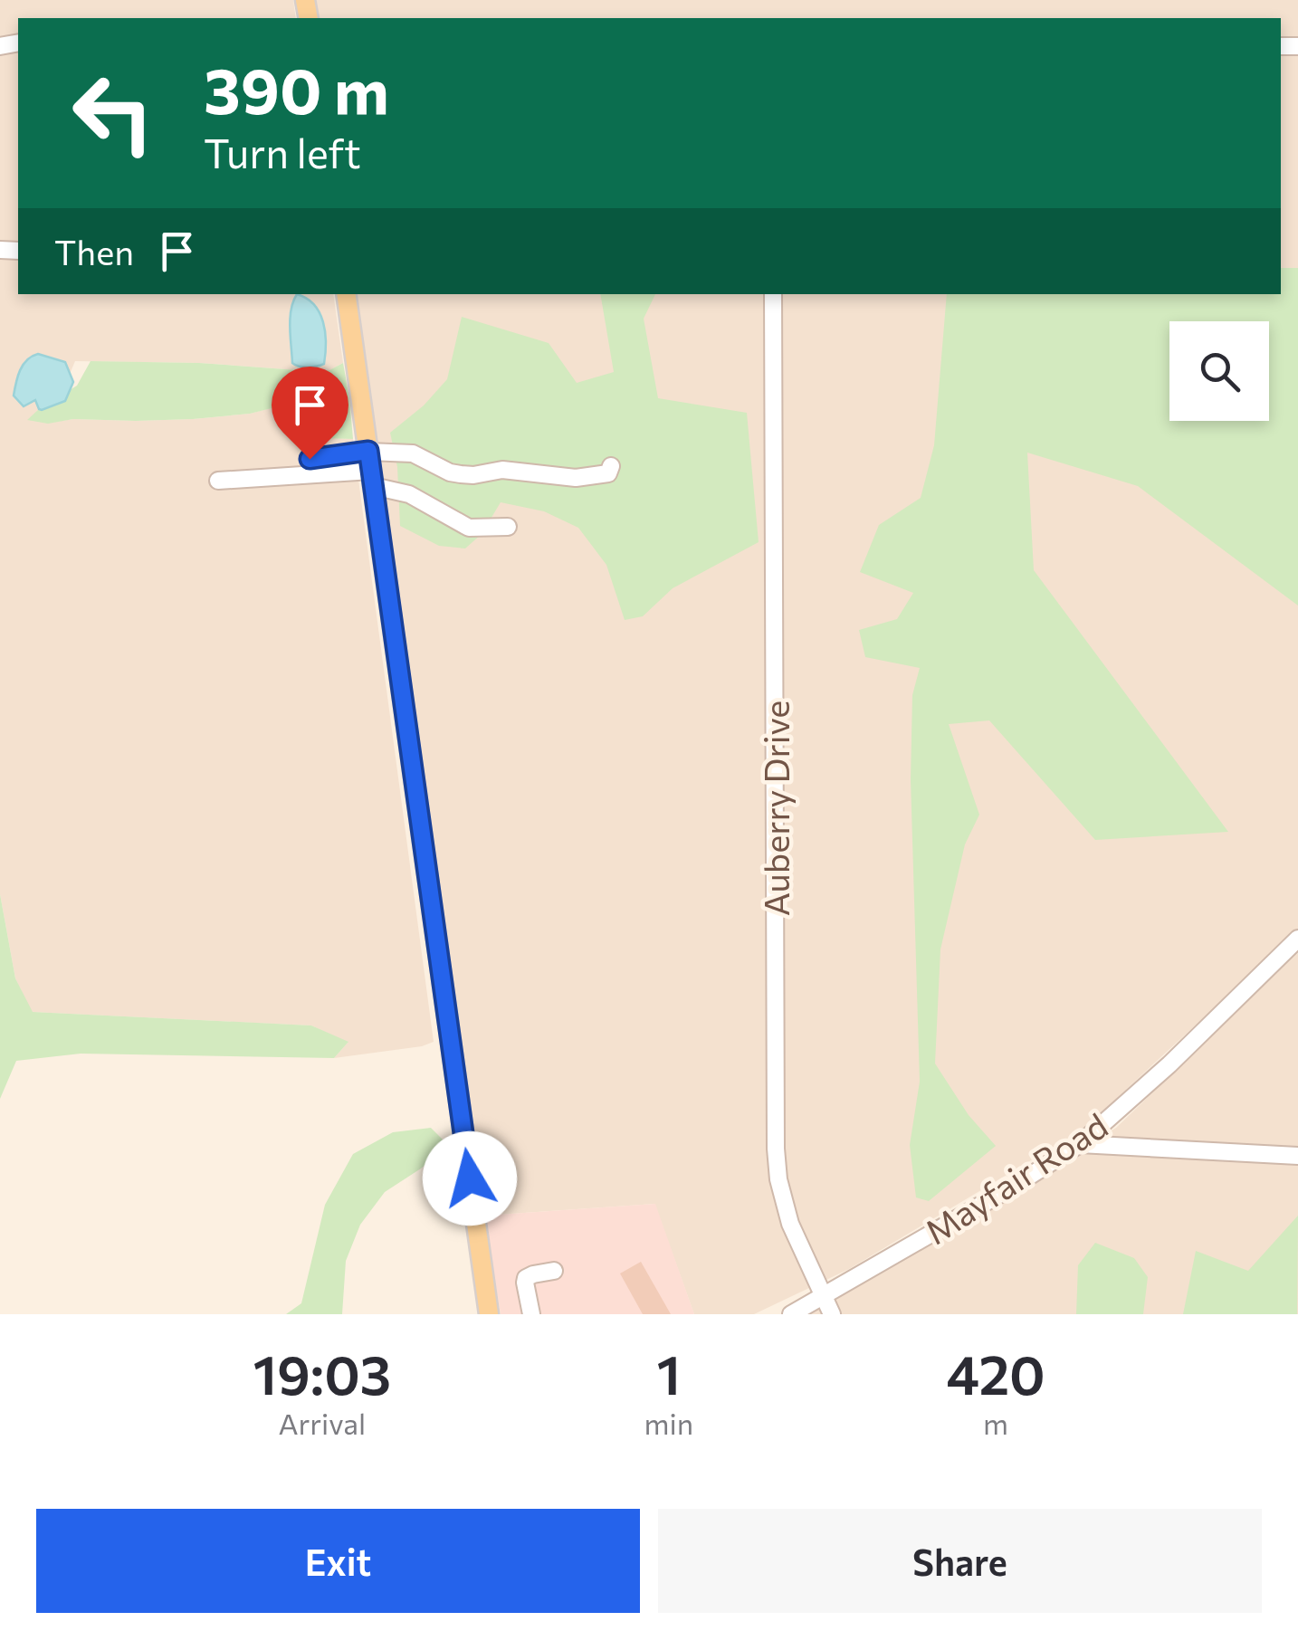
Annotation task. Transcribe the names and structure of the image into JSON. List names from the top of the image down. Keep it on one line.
{"streets":{"street":["Auberry Drive","Mayfair Road"]},"crossings":[["Auberry Drive","Mayfair Road"]],"page":{"turn":["390 m","Turn left"],"then":"Then","eta":["19:03","Arrival","1","min","420","m"],"buttons":["Exit","Share"]}}
